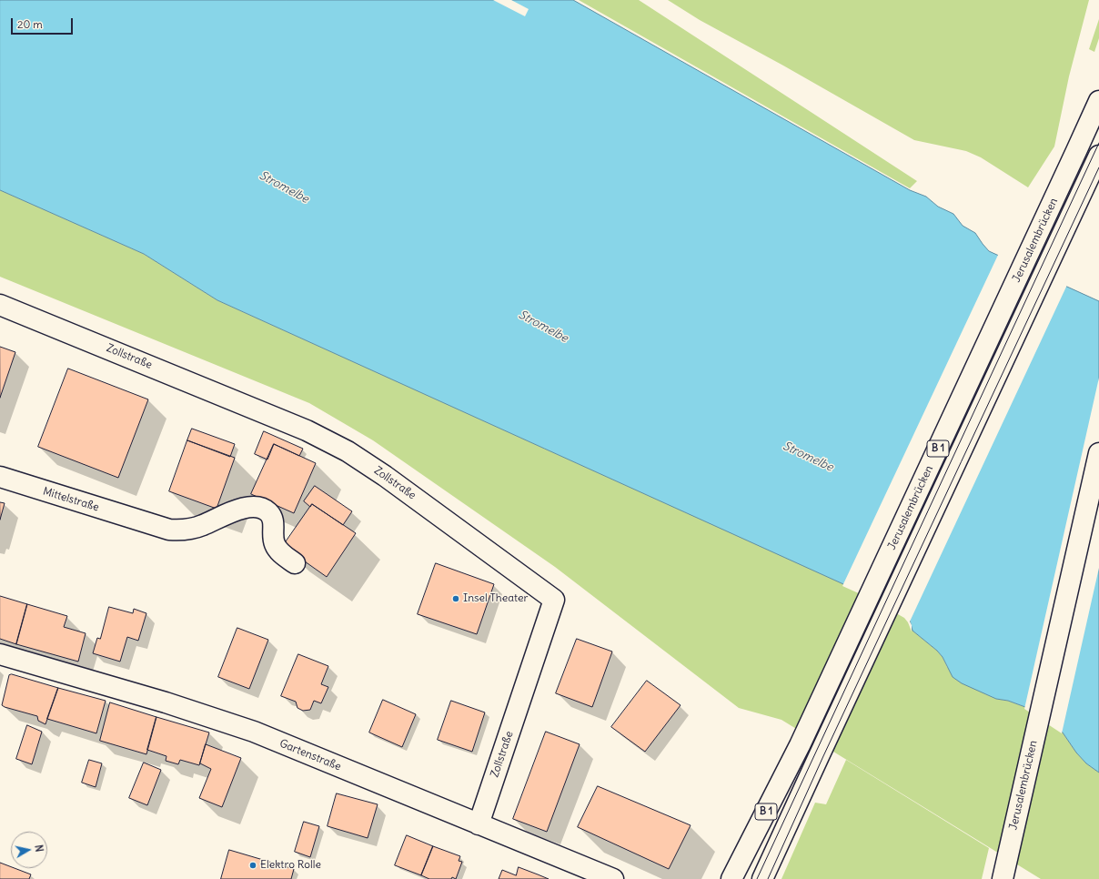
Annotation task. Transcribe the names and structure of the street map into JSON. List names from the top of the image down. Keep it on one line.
{"streets":{"street":["Jerusalembrücken","Zollstraße","B 1","Mittelstraße","Gartenstraße"]},"crossings":[["Zollstraße","Gartenstraße"]],"water":["Stromelbe"],"places":["Insel Theater","Elektro Rolle"],"scale_bar":"20 m","north":"right"}
